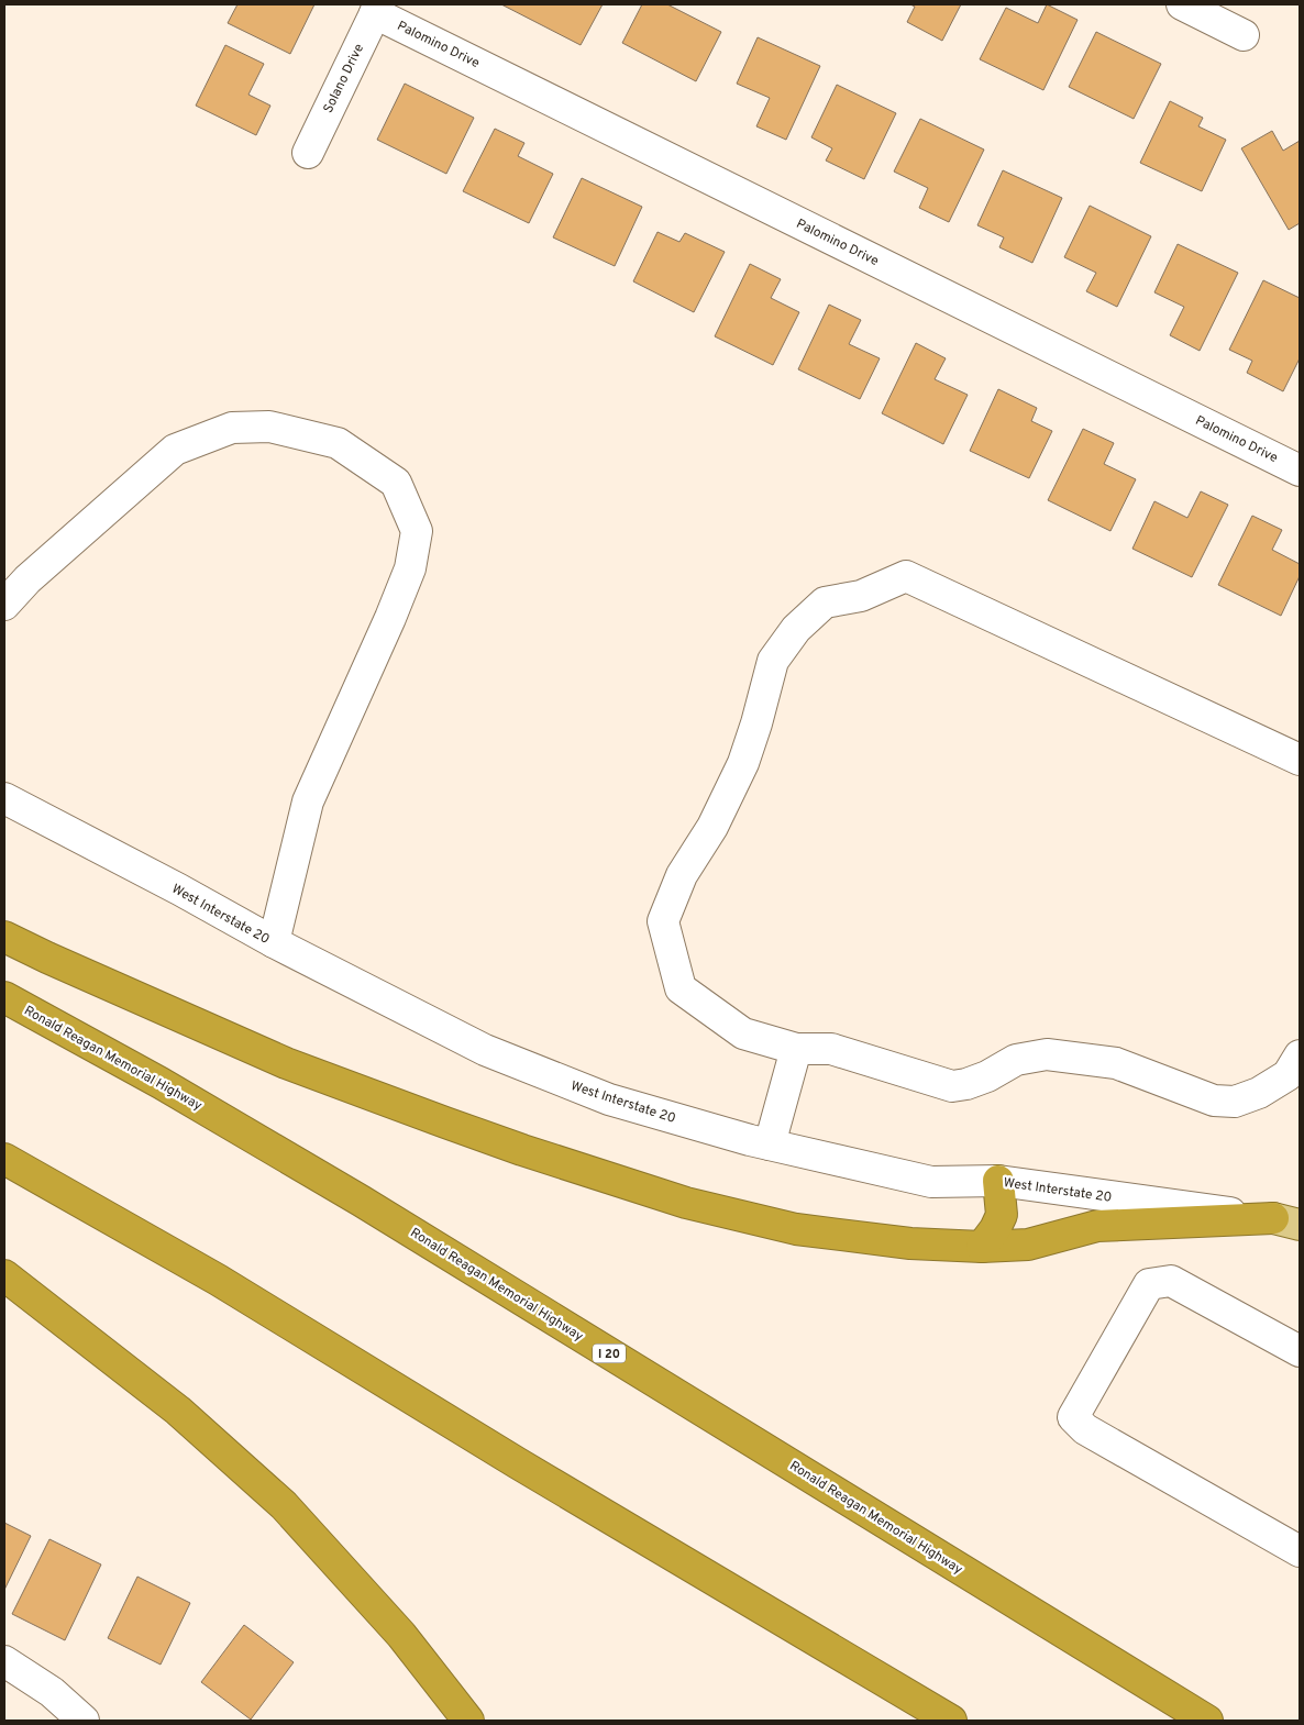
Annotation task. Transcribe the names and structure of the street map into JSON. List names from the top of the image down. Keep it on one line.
{"streets":{"highway":["Ronald Reagan Memorial Highway","I 20"],"street":["Palomino Drive","Solano Drive","West Interstate 20"]},"crossings":[["Palomino Drive","Solano Drive"]]}
